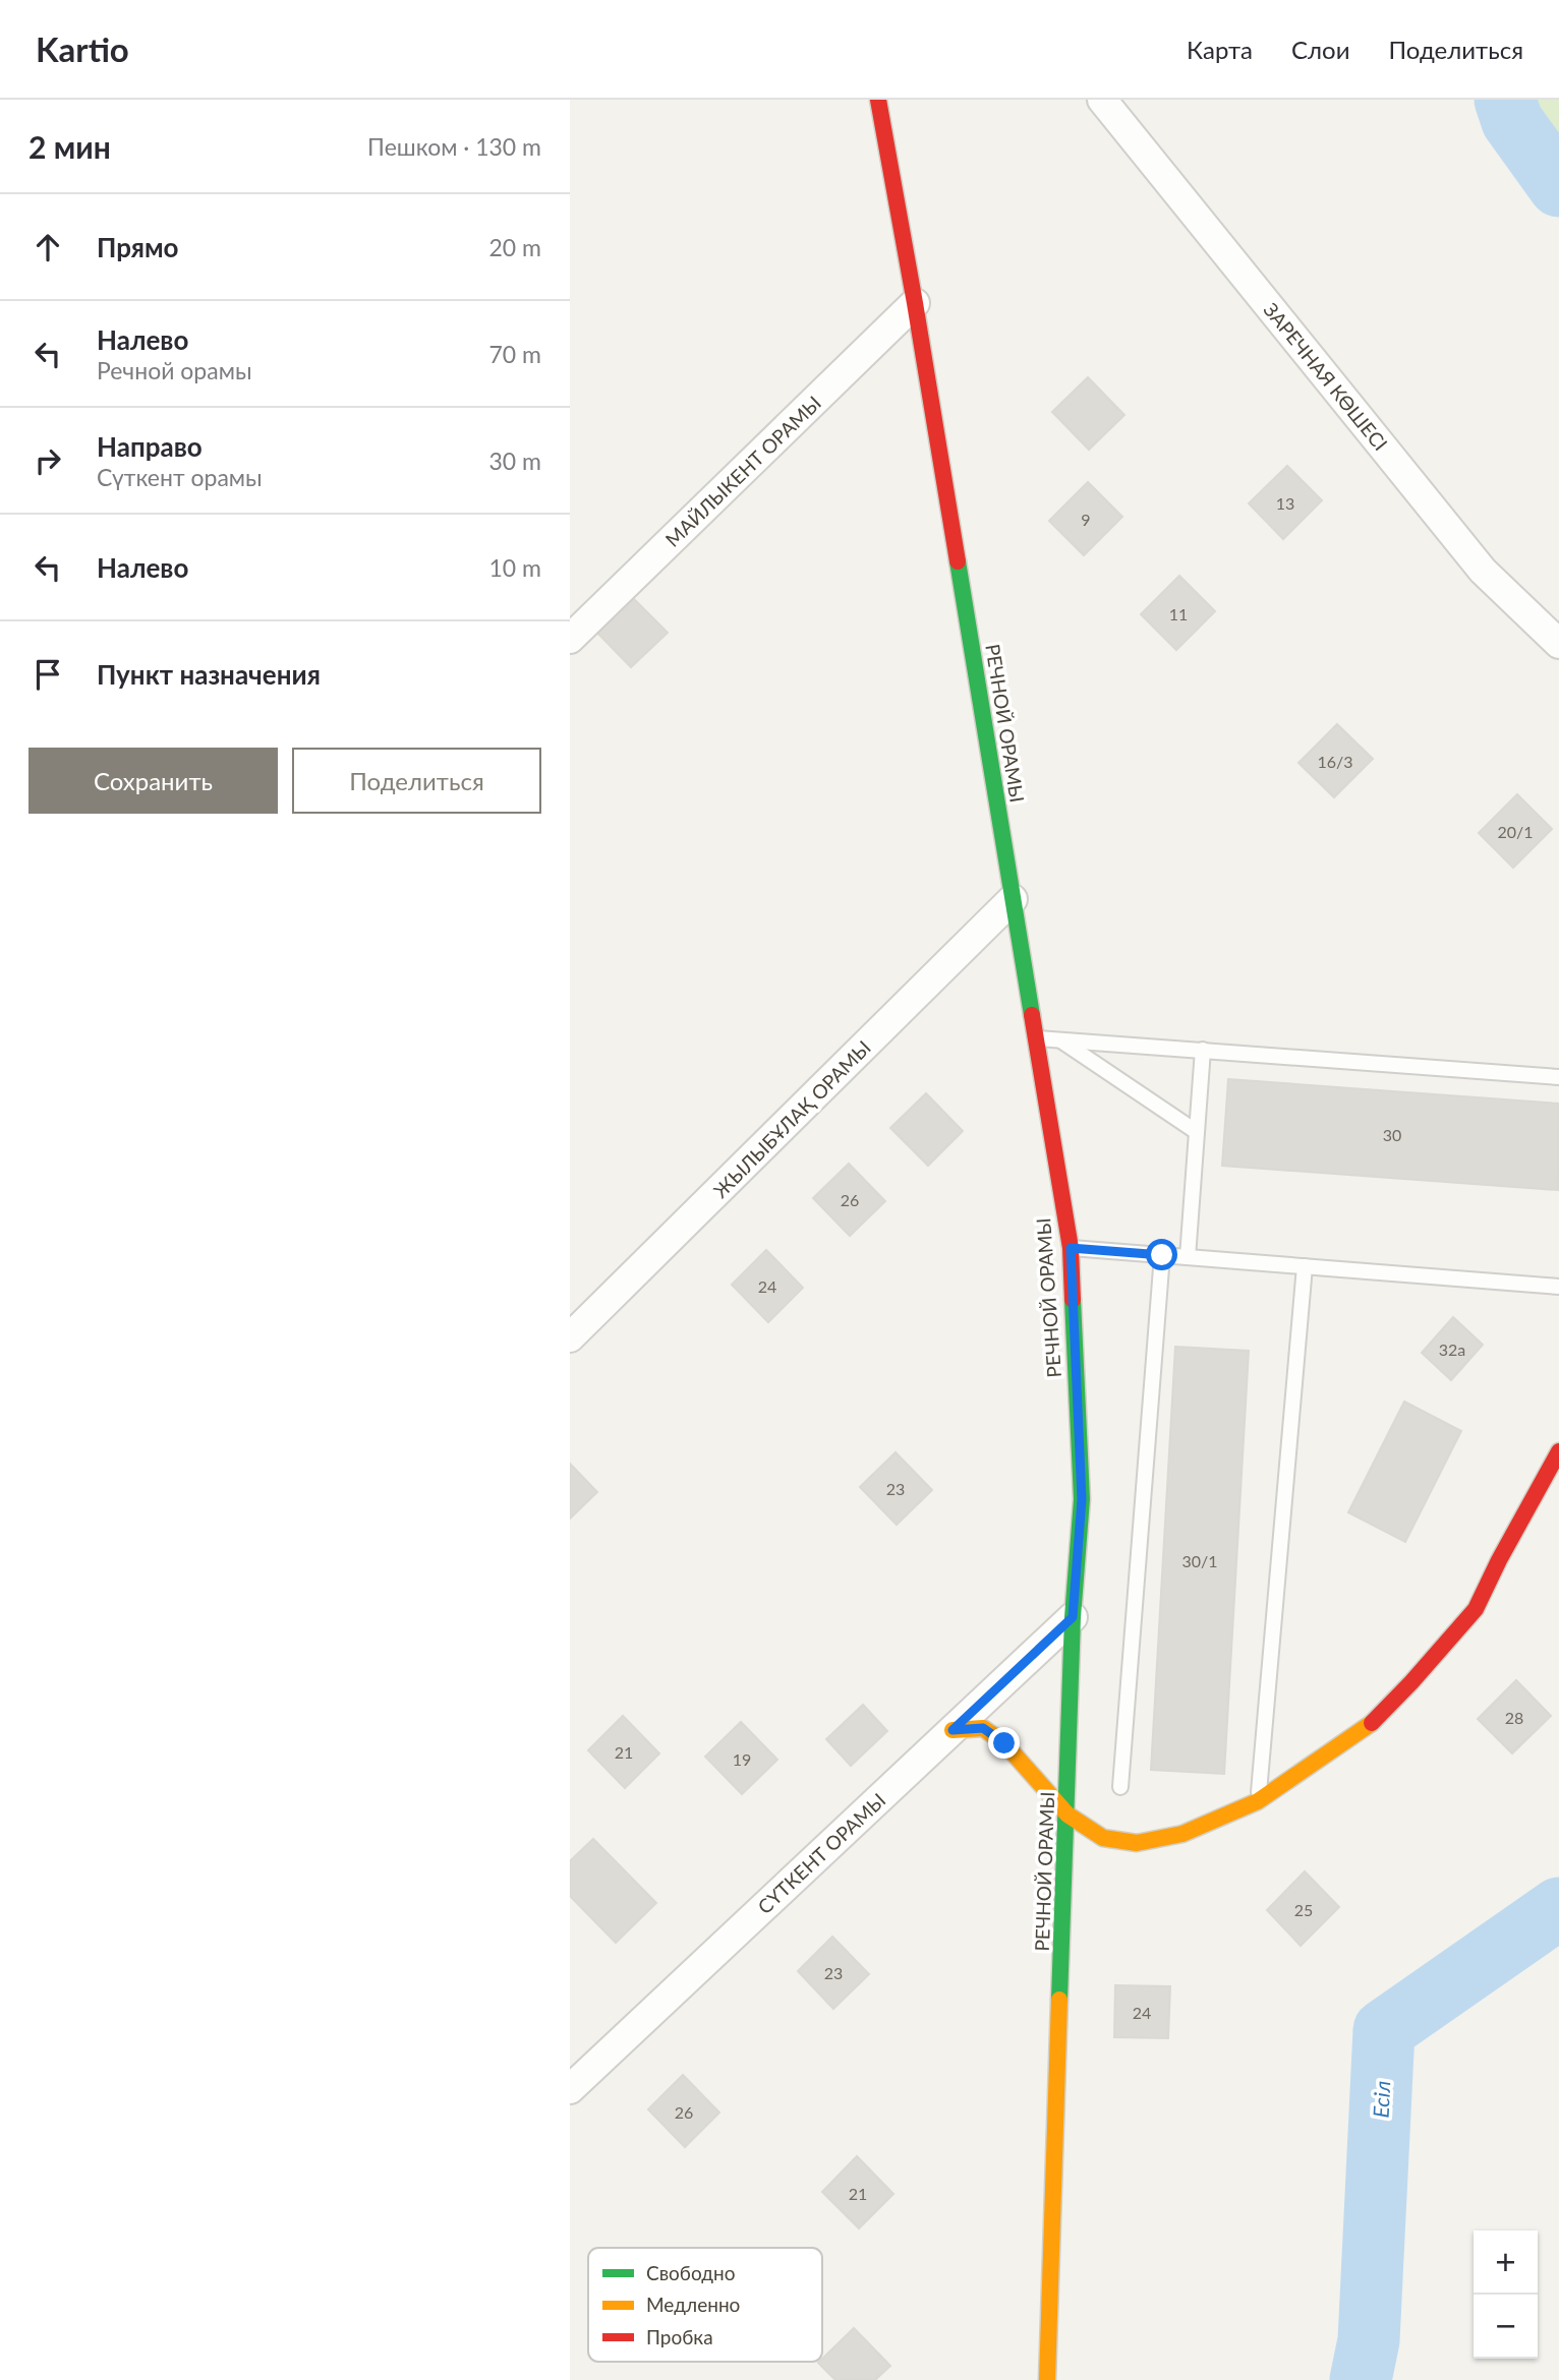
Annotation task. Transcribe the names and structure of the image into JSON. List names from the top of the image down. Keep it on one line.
{"streets":{"street":["ЗАРЕЧНАЯ КӨШЕСІ","МАЙЛЫКЕНТ ОРАМЫ","РЕЧНОЙ ОРАМЫ","ЖЫЛЫБҰЛАҚ ОРАМЫ","СҮТКЕНТ ОРАМЫ"]},"crossings":[["МАЙЛЫКЕНТ ОРАМЫ","РЕЧНОЙ ОРАМЫ"],["РЕЧНОЙ ОРАМЫ","ЖЫЛЫБҰЛАҚ ОРАМЫ"],["РЕЧНОЙ ОРАМЫ","СҮТКЕНТ ОРАМЫ"]],"water":["Есіл"],"house_numbers":["13","9","11","16/3","20/1","30","26","24","32а","23","30/1","28","21","19","25","23","24","26","21"],"legend":["Свободно","Медленно","Пробка"],"page":{"header":"Kartio","nav":["Карта","Слои","Поделиться"],"heading":["2 мин","Пешком · 130 m"],"list":[["Прямо","20 m"],["Налево","Речной орамы","70 m"],["Направо","Сүткент орамы","30 m"],["Налево","10 m"],"Пункт назначения"],"buttons":["Сохранить","Поделиться"],"map_buttons":["+","−"]}}
